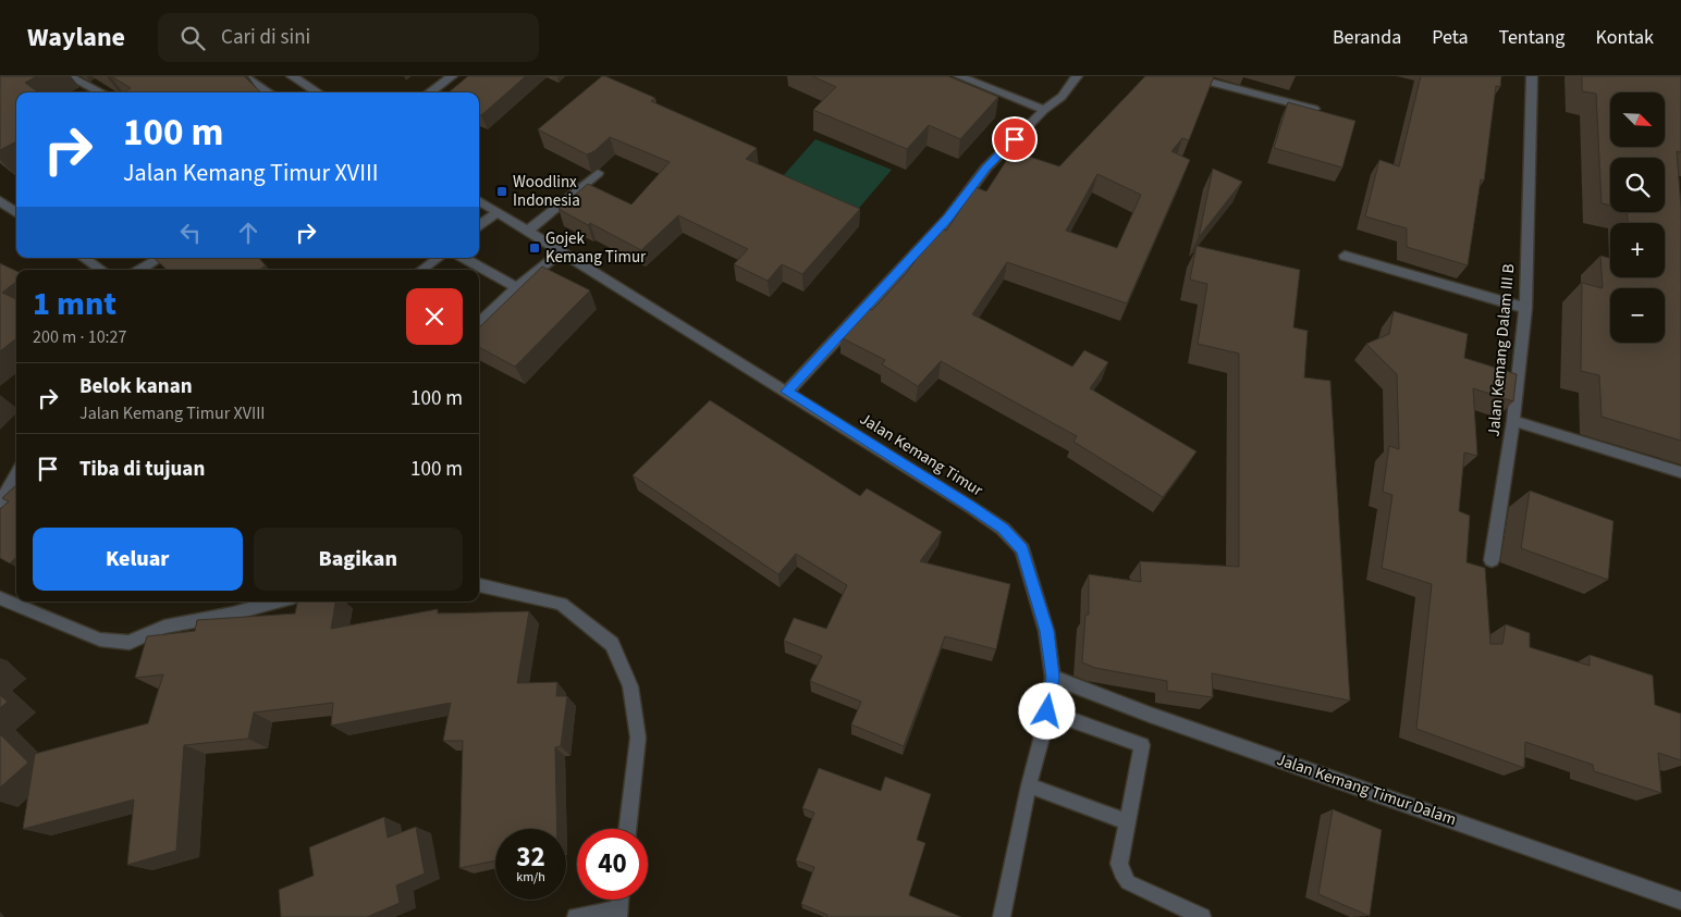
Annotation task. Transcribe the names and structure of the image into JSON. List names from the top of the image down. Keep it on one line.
{"streets":{"street":["Jalan Kemang Dalam III B","Jalan Kemang Timur","Jalan Kemang Timur Dalam"]},"crossings":[["Jalan Kemang Timur","Jalan Kemang Timur Dalam"]],"places":{"transit":["Woodlinx Indonesia","Gojek Kemang Timur"]},"north":"bottom right","page":{"header":"Waylane","search":"Cari di sini","nav":["Beranda","Peta","Tentang","Kontak"],"map_buttons":["+","−"],"turn":["100 m","Jalan Kemang Timur XVIII"],"heading":["1 mnt","200 m · 10:27"],"list":[{"name":"Belok kanan","note":"Jalan Kemang Timur XVIII","value":"100 m"},{"name":"Tiba di tujuan","value":"100 m"}],"buttons":["Keluar","Bagikan"],"speed":"32 km/h","limit":"40"}}
